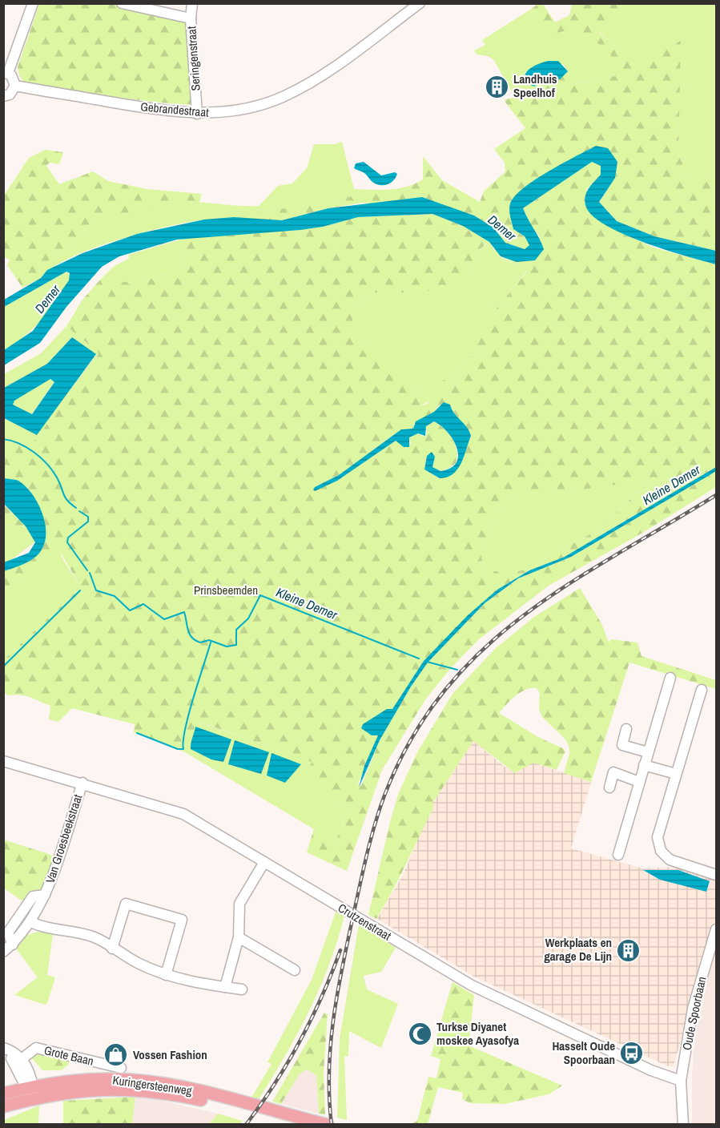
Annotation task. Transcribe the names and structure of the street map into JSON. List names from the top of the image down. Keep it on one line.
{"streets":{"main road":["Kuringersteenweg"],"street":["Seringenstraat","Gebrandestraat","Van Groesbeekstraat","Crutzenstraat","Oude Spoorbaan","Grote Baan"]},"crossings":[["Seringenstraat","Gebrandestraat"],["Van Groesbeekstraat","Crutzenstraat"],["Crutzenstraat","Oude Spoorbaan"],["Grote Baan","Kuringersteenweg"]],"water":["Demer","Kleine Demer"],"parks":["Prinsbeemden"],"places":{"building":["Landhuis Speelhof","Werkplaats en garage De Lijn"],"mosque":["Turkse Diyanet moskee Ayasofya"],"bus stop":["Hasselt Oude Spoorbaan"],"shop":["Vossen Fashion"]}}
